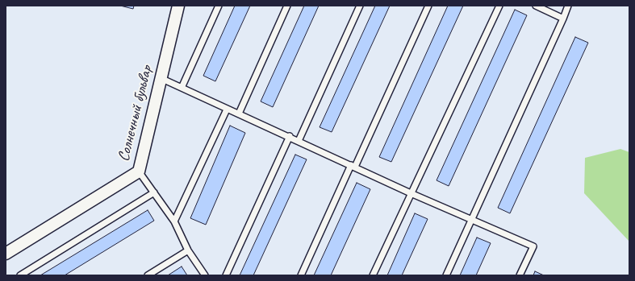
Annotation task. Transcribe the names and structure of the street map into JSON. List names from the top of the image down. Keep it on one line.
{"streets":{"street":["Солнечный бульвар"]}}
